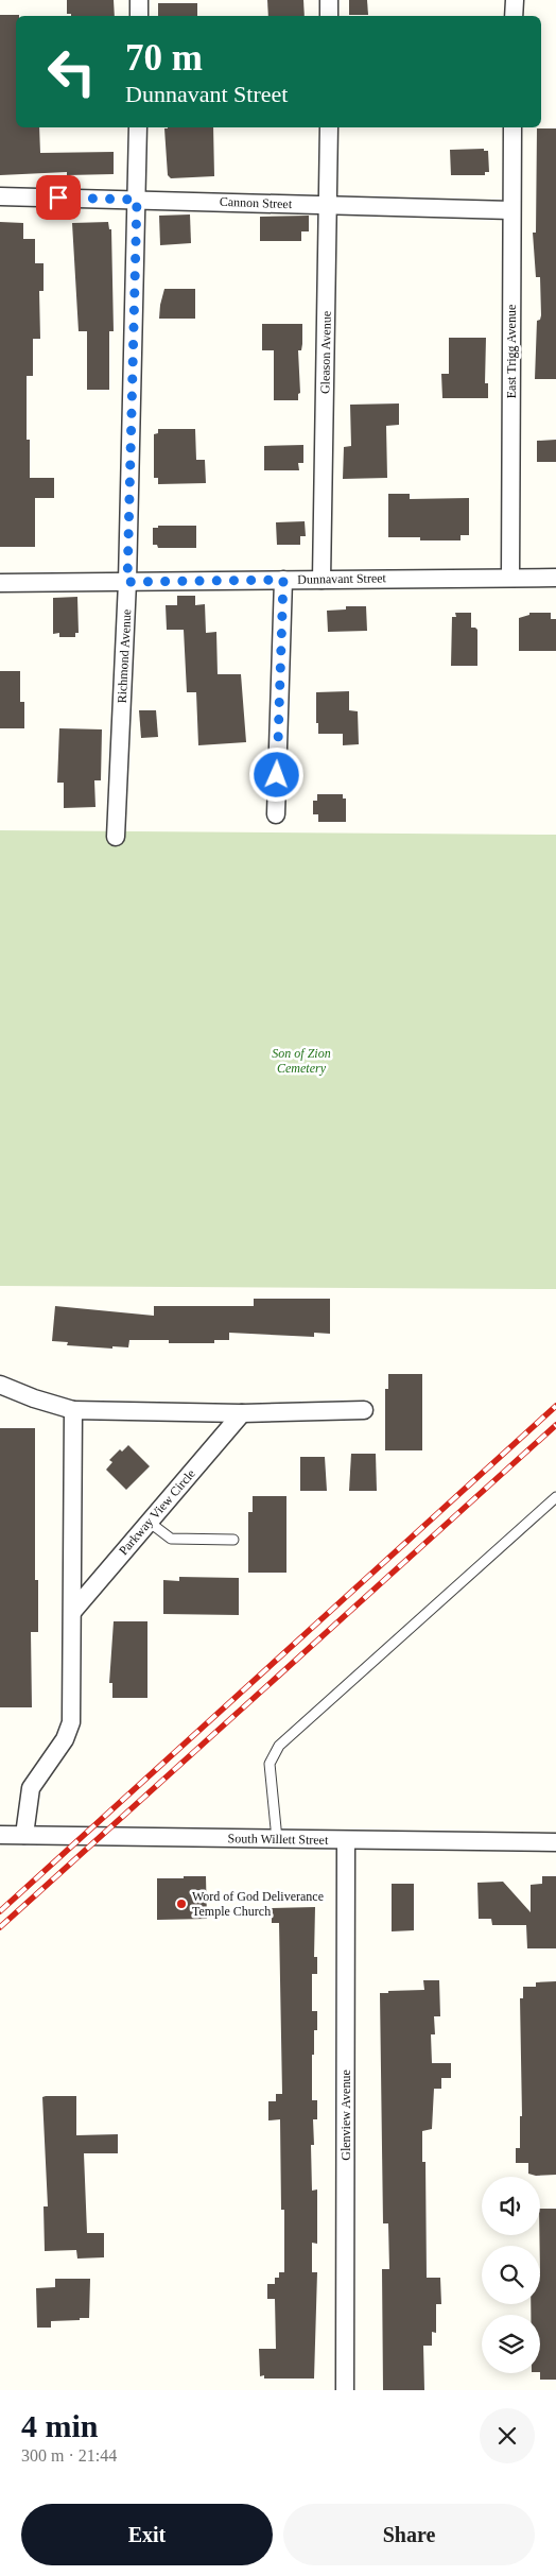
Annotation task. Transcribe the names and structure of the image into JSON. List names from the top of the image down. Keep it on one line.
{"streets":{"street":["Cannon Street","East Trigg Avenue","Gleason Avenue","Dunnavant Street","Richmond Avenue","Parkway View Circle","South Willett Street","Glenview Avenue"]},"crossings":[["Cannon Street","East Trigg Avenue"],["Cannon Street","Gleason Avenue"],["Cannon Street","Richmond Avenue"],["East Trigg Avenue","Dunnavant Street"],["Gleason Avenue","Dunnavant Street"],["Dunnavant Street","Richmond Avenue"],["South Willett Street","Glenview Avenue"]],"parks":["Son of Zion Cemetery"],"places":["Word of God Deliverance Temple Church"],"page":{"turn":["70 m","Dunnavant Street"],"heading":["4 min","300 m · 21:44"],"buttons":["Exit","Share"]}}
